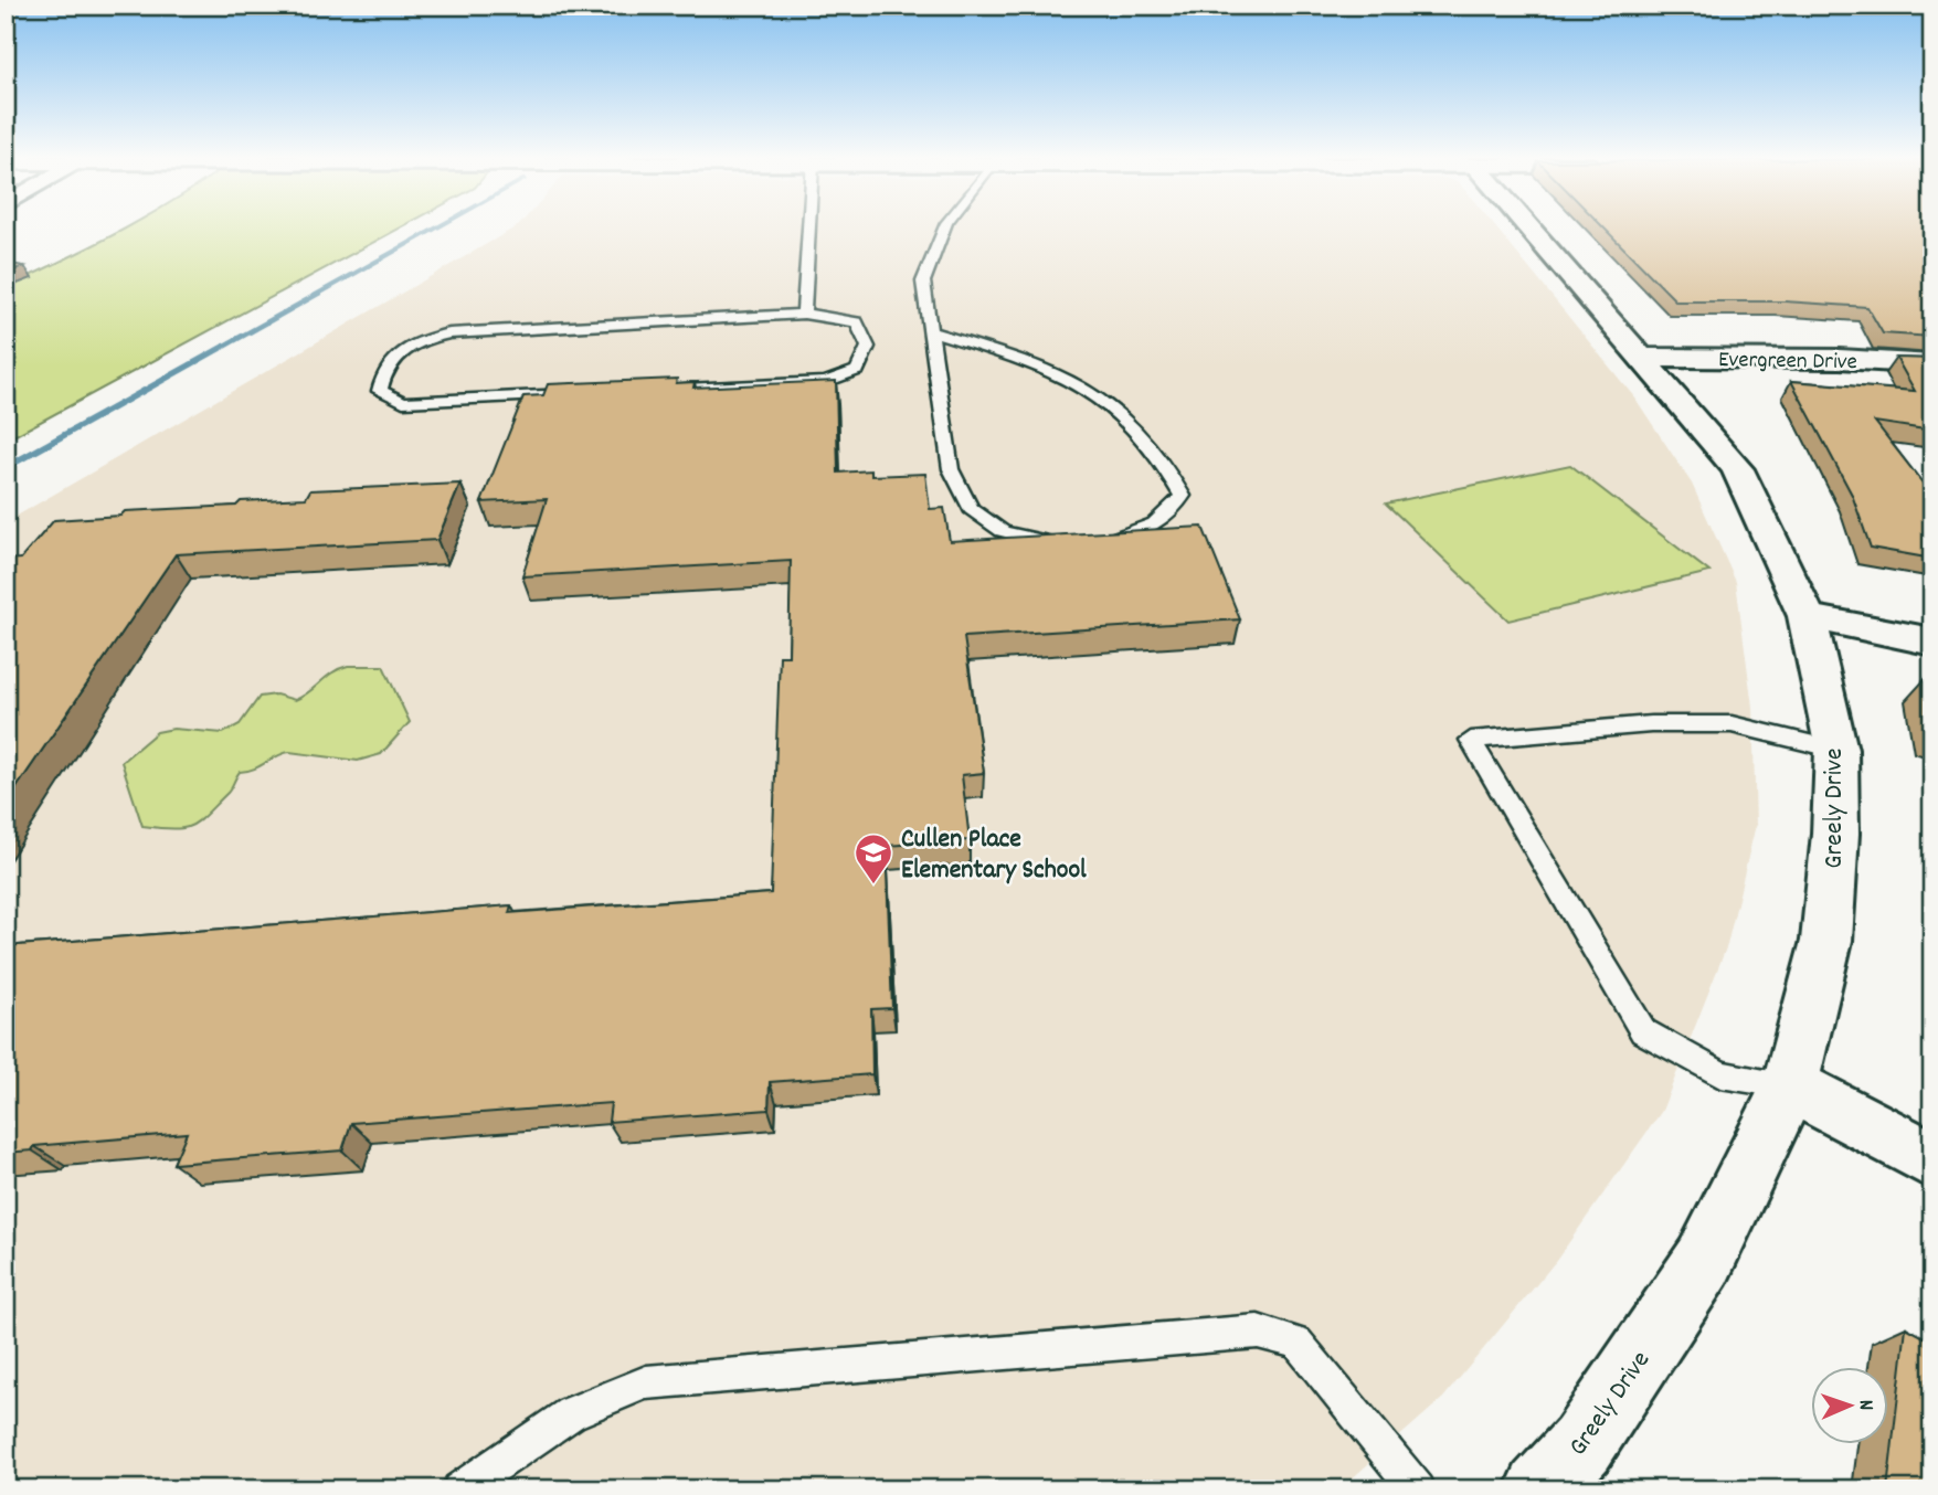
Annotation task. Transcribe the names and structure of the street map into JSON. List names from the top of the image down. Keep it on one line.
{"streets":{"street":["Evergreen Drive","Greely Drive"]},"crossings":[["Evergreen Drive","Greely Drive"]],"places":{"school or university":["Cullen Place Elementary School"]},"north":"right"}
